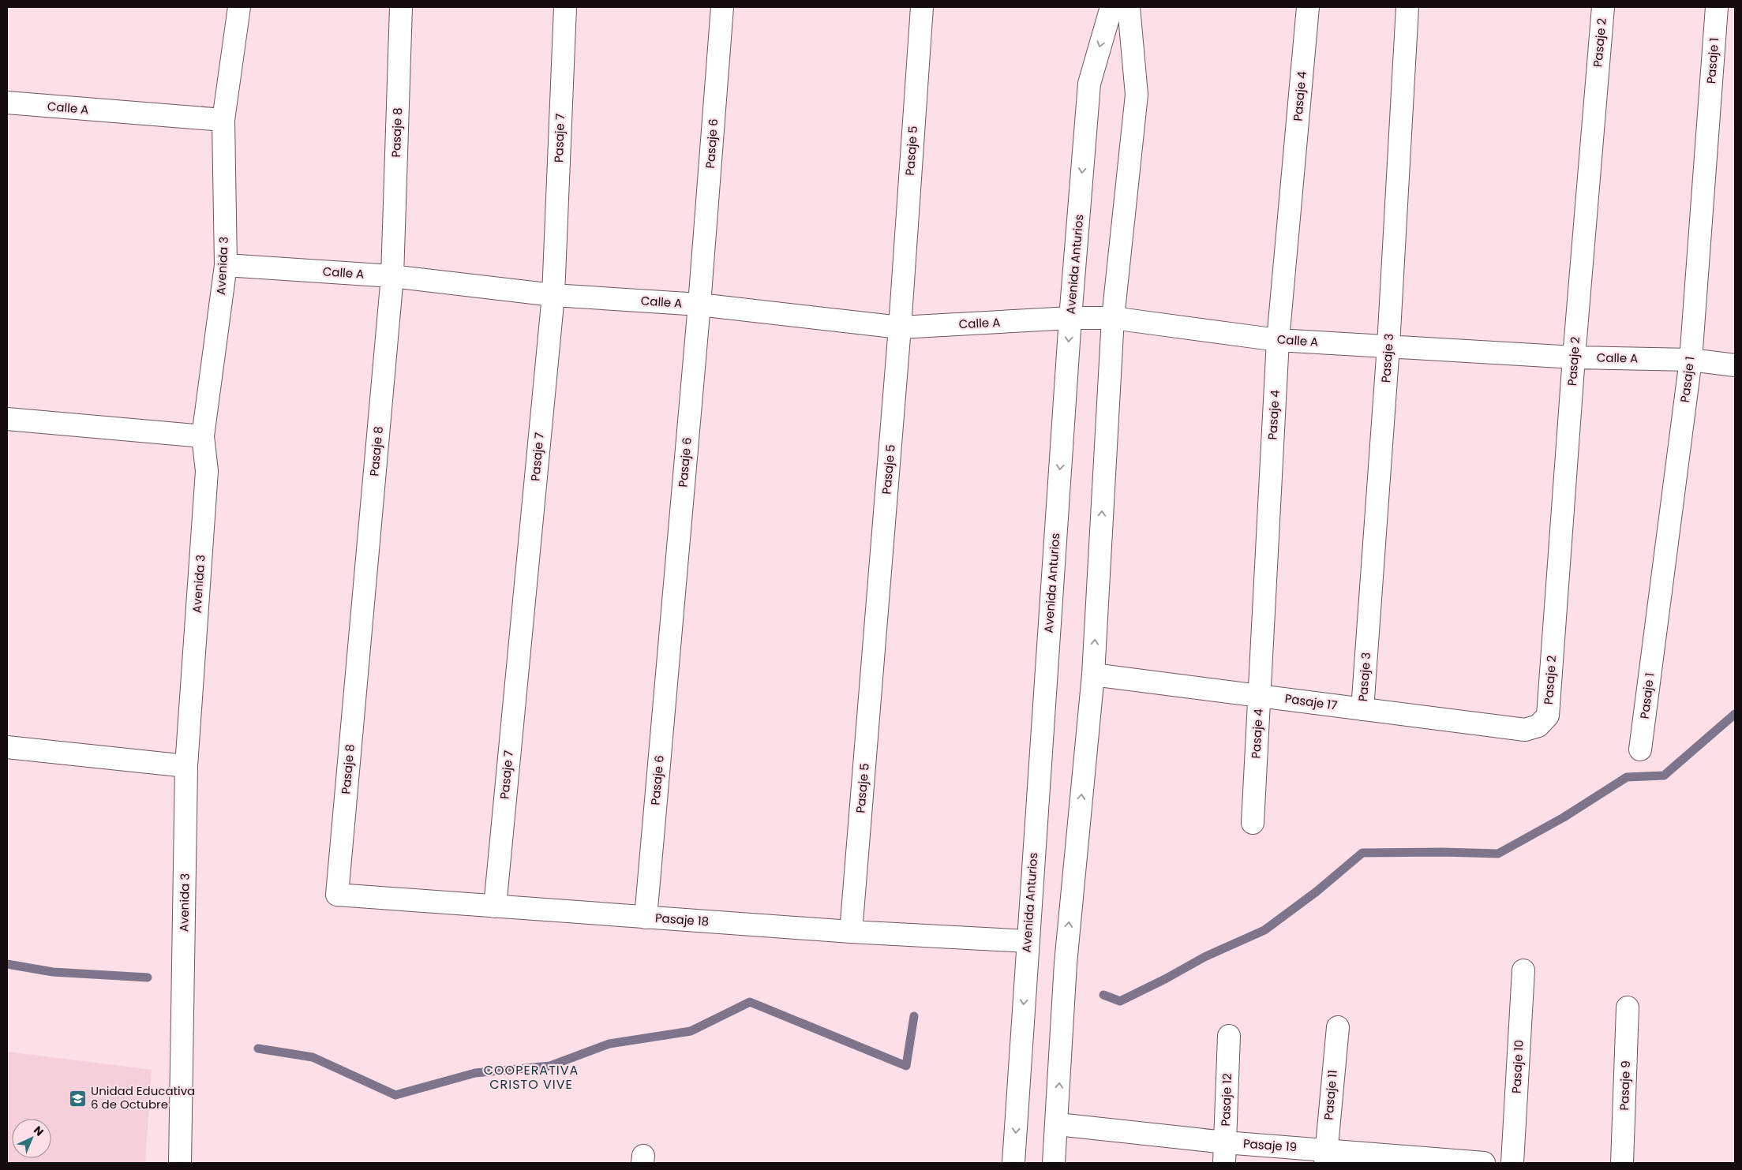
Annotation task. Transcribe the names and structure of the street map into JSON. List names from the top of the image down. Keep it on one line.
{"streets":{"street":["Pasaje 2","Pasaje 1","Pasaje 4","Calle A","Pasaje 8","Pasaje 7","Pasaje 6","Pasaje 5","Avenida Anturios","Avenida 3","Pasaje 3","Pasaje 17","Pasaje 18","Pasaje 10","Pasaje 9","Pasaje 11","Pasaje 12","Pasaje 19"]},"crossings":[["Pasaje 2","Calle A"],["Pasaje 2","Pasaje 17"],["Pasaje 1","Calle A"],["Pasaje 4","Calle A"],["Pasaje 4","Pasaje 17"],["Calle A","Pasaje 8"],["Calle A","Pasaje 7"],["Calle A","Pasaje 6"],["Calle A","Pasaje 5"],["Calle A","Avenida Anturios"],["Calle A","Avenida 3"],["Calle A","Pasaje 3"],["Pasaje 8","Pasaje 18"],["Pasaje 7","Pasaje 18"],["Pasaje 6","Pasaje 18"],["Pasaje 5","Pasaje 18"],["Avenida Anturios","Pasaje 18"],["Pasaje 3","Pasaje 17"],["Pasaje 11","Pasaje 19"],["Pasaje 12","Pasaje 19"]],"districts":["COOPERATIVA CRISTO VIVE"],"places":{"school or university":["Unidad Educativa 6 de Octubre"]},"north":"top right"}
